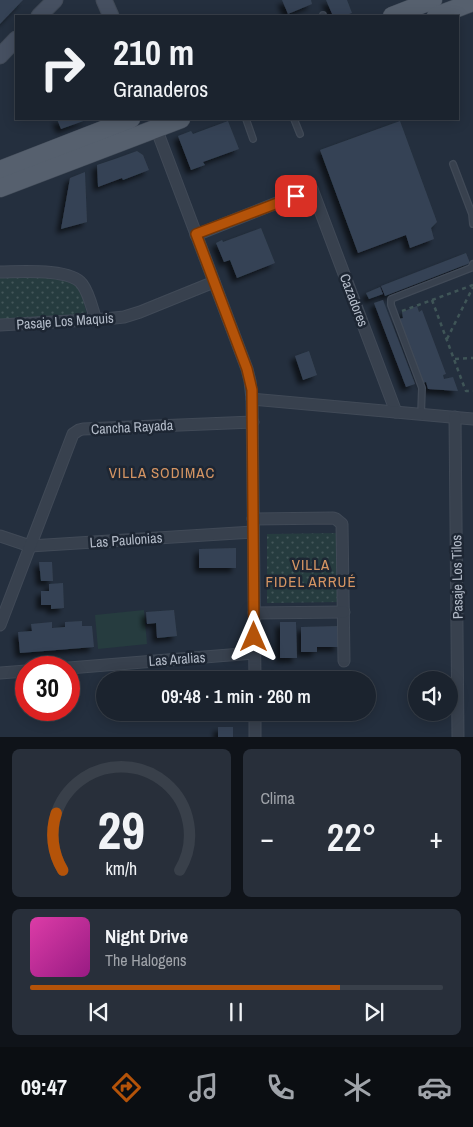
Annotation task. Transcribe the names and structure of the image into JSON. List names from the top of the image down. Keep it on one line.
{"streets":{"street":["Cazadores","Pasaje Los Maquis","Cancha Rayada","Las Paulonias","Pasaje Los Tilos","Las Aralias"]},"crossings":[["Cancha Rayada","Las Paulonias"]],"districts":["VILLA SODIMAC","VILLA FIDEL ARRUÉ"],"page":{"turn":["210 m","Granaderos"],"limit":"30","trip":"09:48 · 1 min · 260 m","tile":"Clima","heat":["−","22°","+"],"song":["Night Drive","The Halogens"],"tabs":"09:47","gauge":["29","km/h"]}}
